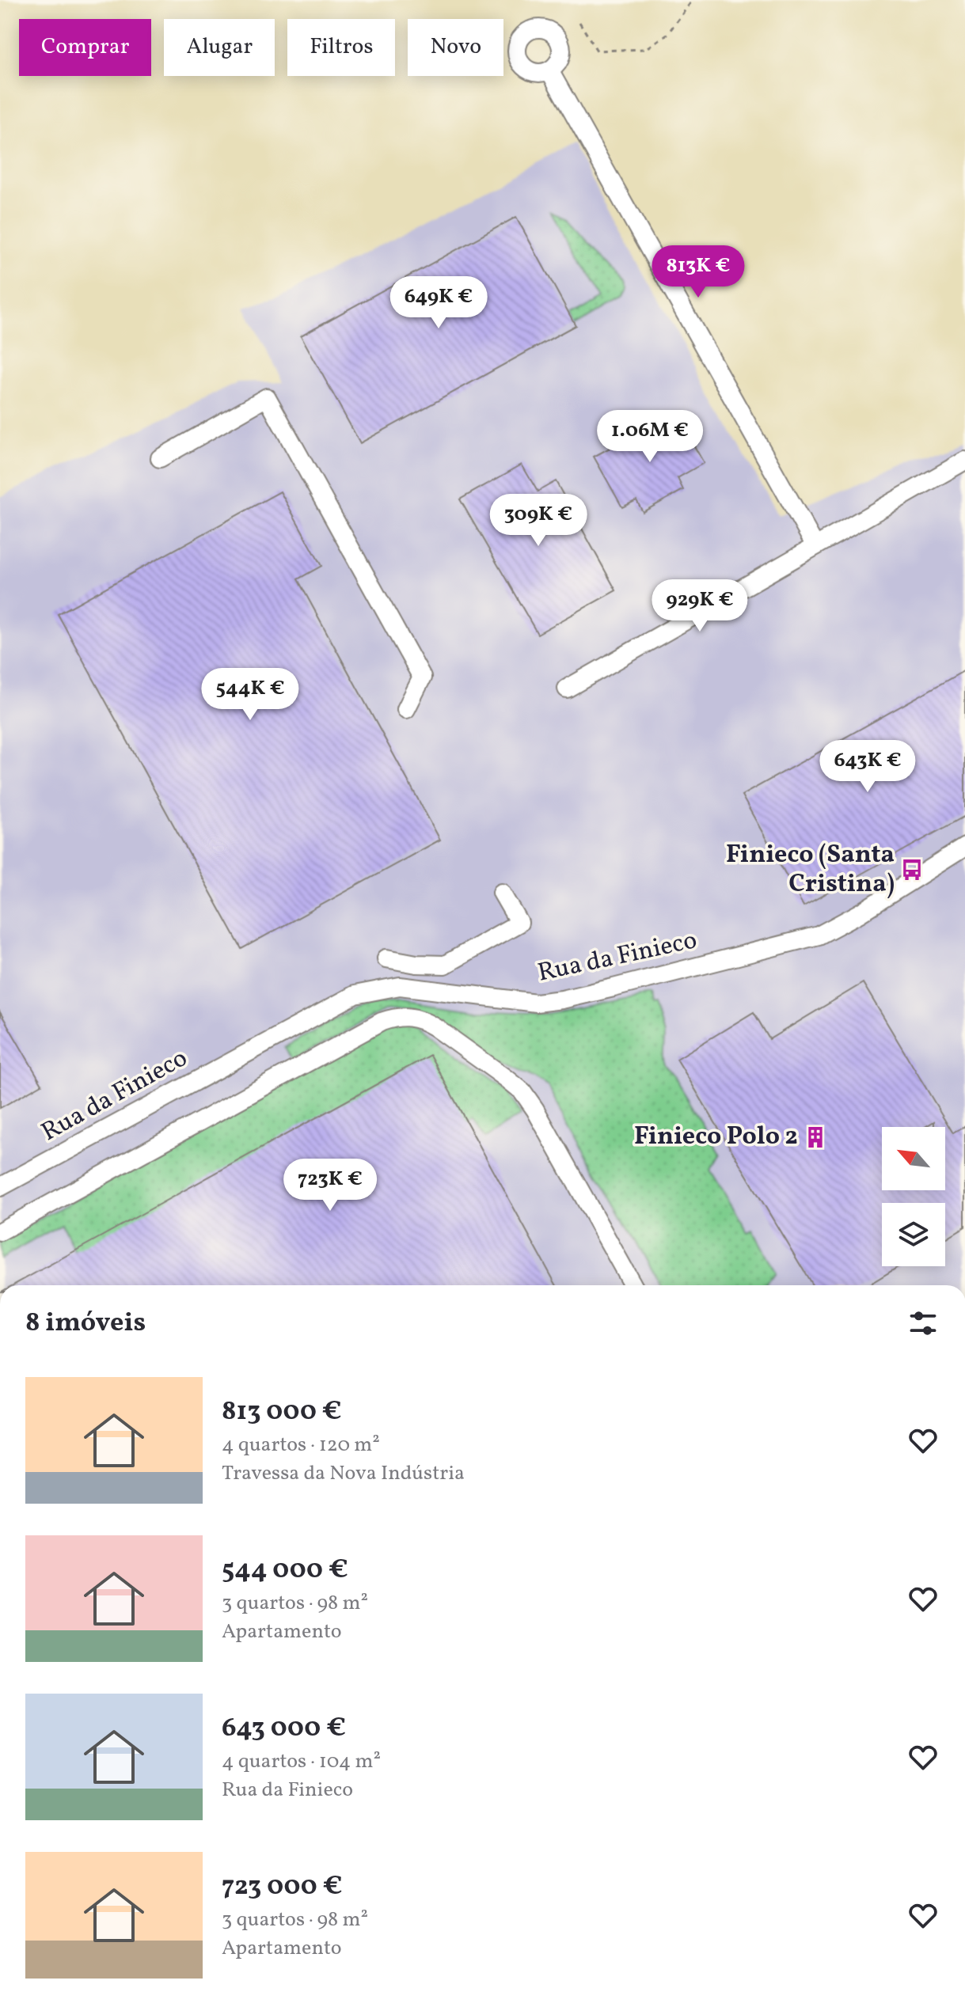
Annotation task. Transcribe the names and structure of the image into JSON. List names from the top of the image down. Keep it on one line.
{"streets":{"street":["Rua da Finieco"]},"places":{"bus stop":["Finieco (Santa Cristina)"],"building":["Finieco Polo 2"]},"north":"top left","page":{"chip":["Comprar","Alugar","Filtros","Novo"],"price":["813K €","649K €","1.06M €","309K €","929K €","544K €","643K €","723K €"],"heading":"8 imóveis","list":[{"name":"813 000 €","note":"4 quartos · 120 m² · Travessa da Nova Indústria"},{"name":"544 000 €","note":"3 quartos · 98 m² · Apartamento"},{"name":"643 000 €","note":"4 quartos · 104 m² · Rua da Finieco"},{"name":"723 000 €","note":"3 quartos · 98 m² · Apartamento"}]}}
